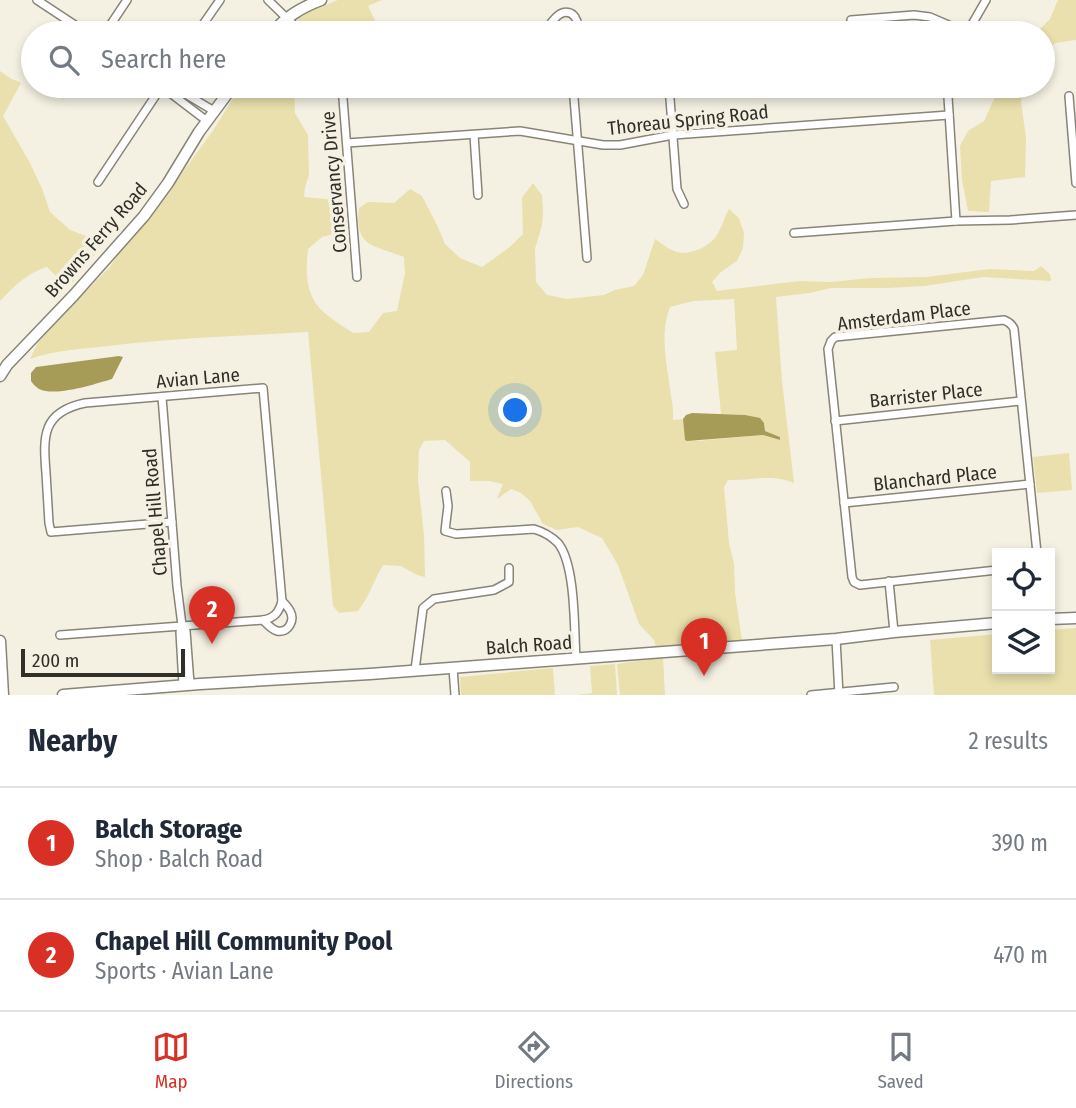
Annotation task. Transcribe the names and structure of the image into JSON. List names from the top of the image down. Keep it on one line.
{"streets":{"street":["Thoreau Spring Road","Conservancy Drive","Browns Ferry Road","Amsterdam Place","Avian Lane","Barrister Place","Blanchard Place","Chapel Hill Road","Balch Road"]},"crossings":[["Thoreau Spring Road","Conservancy Drive"],["Amsterdam Place","Barrister Place"],["Amsterdam Place","Blanchard Place"],["Avian Lane","Chapel Hill Road"],["Chapel Hill Road","Balch Road"]],"scale_bar":"200 m","page":{"search":"Search here","pins":["2","1"],"scale":"200 m","heading":["Nearby","2 results"],"list":[{"mark":"1","name":"Balch Storage","note":"Shop · Balch Road","value":"390 m"},{"mark":"2","name":"Chapel Hill Community Pool","note":"Sports · Avian Lane","value":"470 m"}],"nav":["Map","Directions","Saved"]}}
